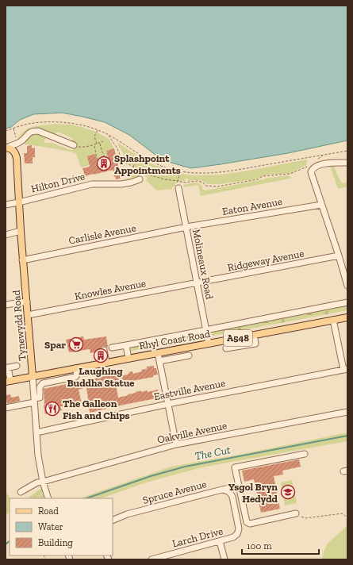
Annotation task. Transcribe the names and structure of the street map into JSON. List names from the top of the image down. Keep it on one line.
{"streets":{"main road":["Tynewydd Road","A548","Rhyl Coast Road"],"street":["Hilton Drive","Eaton Avenue","Carlisle Avenue","Ridgeway Avenue","Molineaux Road","Knowles Avenue","Eastville Avenue","Oakville Avenue","Spruce Avenue","Larch Drive"]},"crossings":[["Hilton Drive","Tynewydd Road"],["Eaton Avenue","Carlisle Avenue"],["Eaton Avenue","Molineaux Road"],["Carlisle Avenue","Molineaux Road"],["Carlisle Avenue","Tynewydd Road"],["Ridgeway Avenue","Molineaux Road"],["Ridgeway Avenue","Knowles Avenue"],["Molineaux Road","Knowles Avenue"],["Molineaux Road","Rhyl Coast Road"],["Knowles Avenue","Tynewydd Road"],["Tynewydd Road","Rhyl Coast Road"],["Tynewydd Road","Eastville Avenue"],["Tynewydd Road","Oakville Avenue"],["Spruce Avenue","Larch Drive"]],"water":["The Cut"],"places":{"building":["Splashpoint Appointments","Laughing Buddha Statue"],"supermarket":["Spar"],"restaurant":["The Galleon Fish and Chips"],"school or university":["Ysgol Bryn Hedydd"]},"legend":["Road","Water","Building"],"scale_bar":"100 m"}
